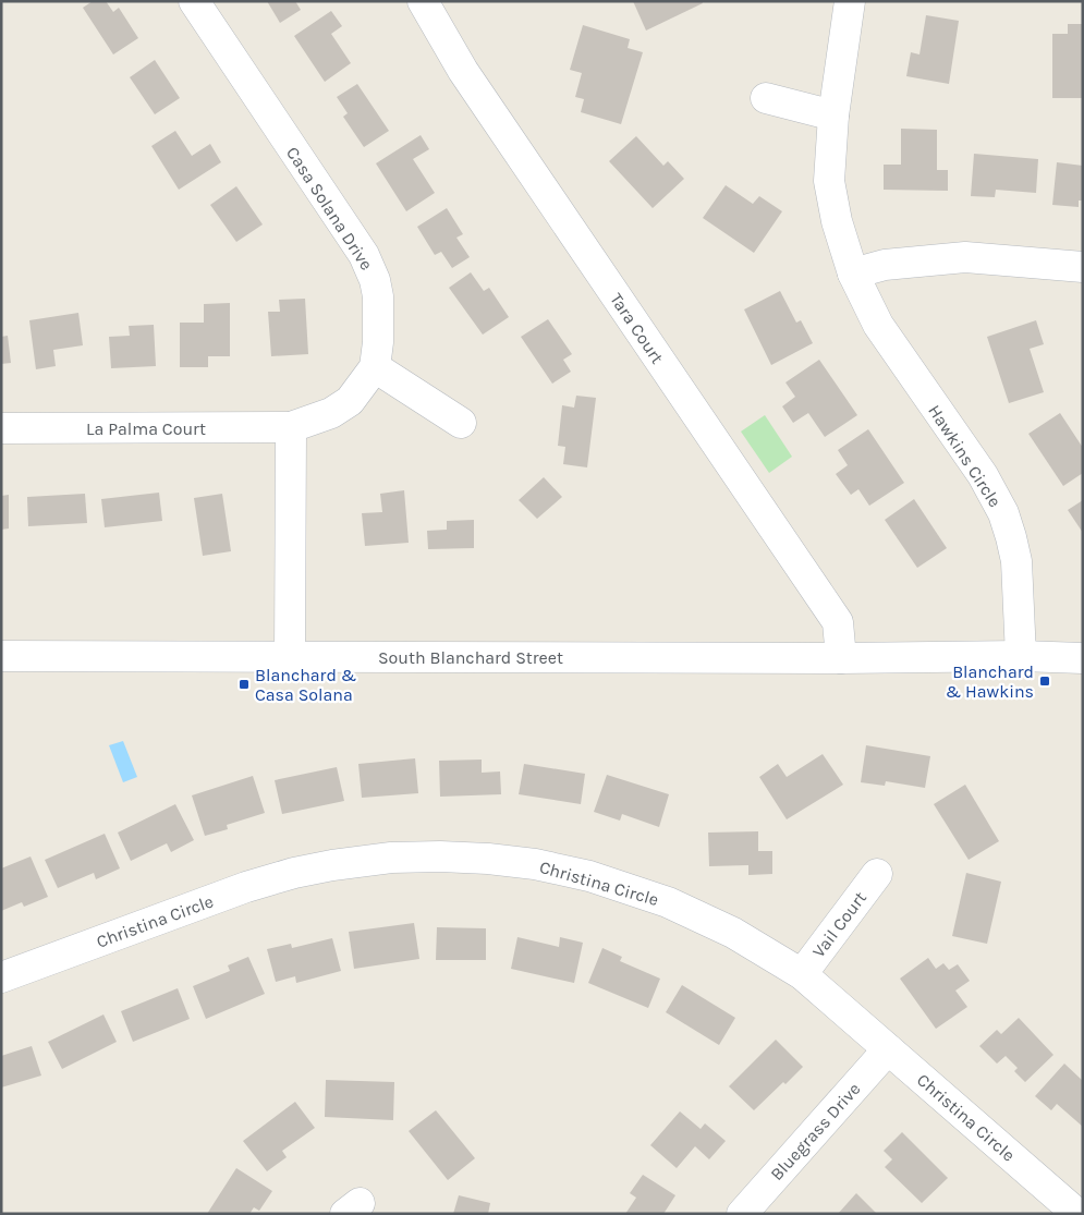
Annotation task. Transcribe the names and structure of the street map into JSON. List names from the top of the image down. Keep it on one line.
{"streets":{"street":["Casa Solana Drive","Tara Court","La Palma Court","Hawkins Circle","South Blanchard Street","Christina Circle","Vail Court","Bluegrass Drive"]},"crossings":[["Casa Solana Drive","La Palma Court"],["Tara Court","South Blanchard Street"],["Hawkins Circle","South Blanchard Street"],["Christina Circle","Vail Court"],["Christina Circle","Bluegrass Drive"]],"places":{"transit":["Blanchard & Hawkins","Blanchard & Casa Solana"]}}
